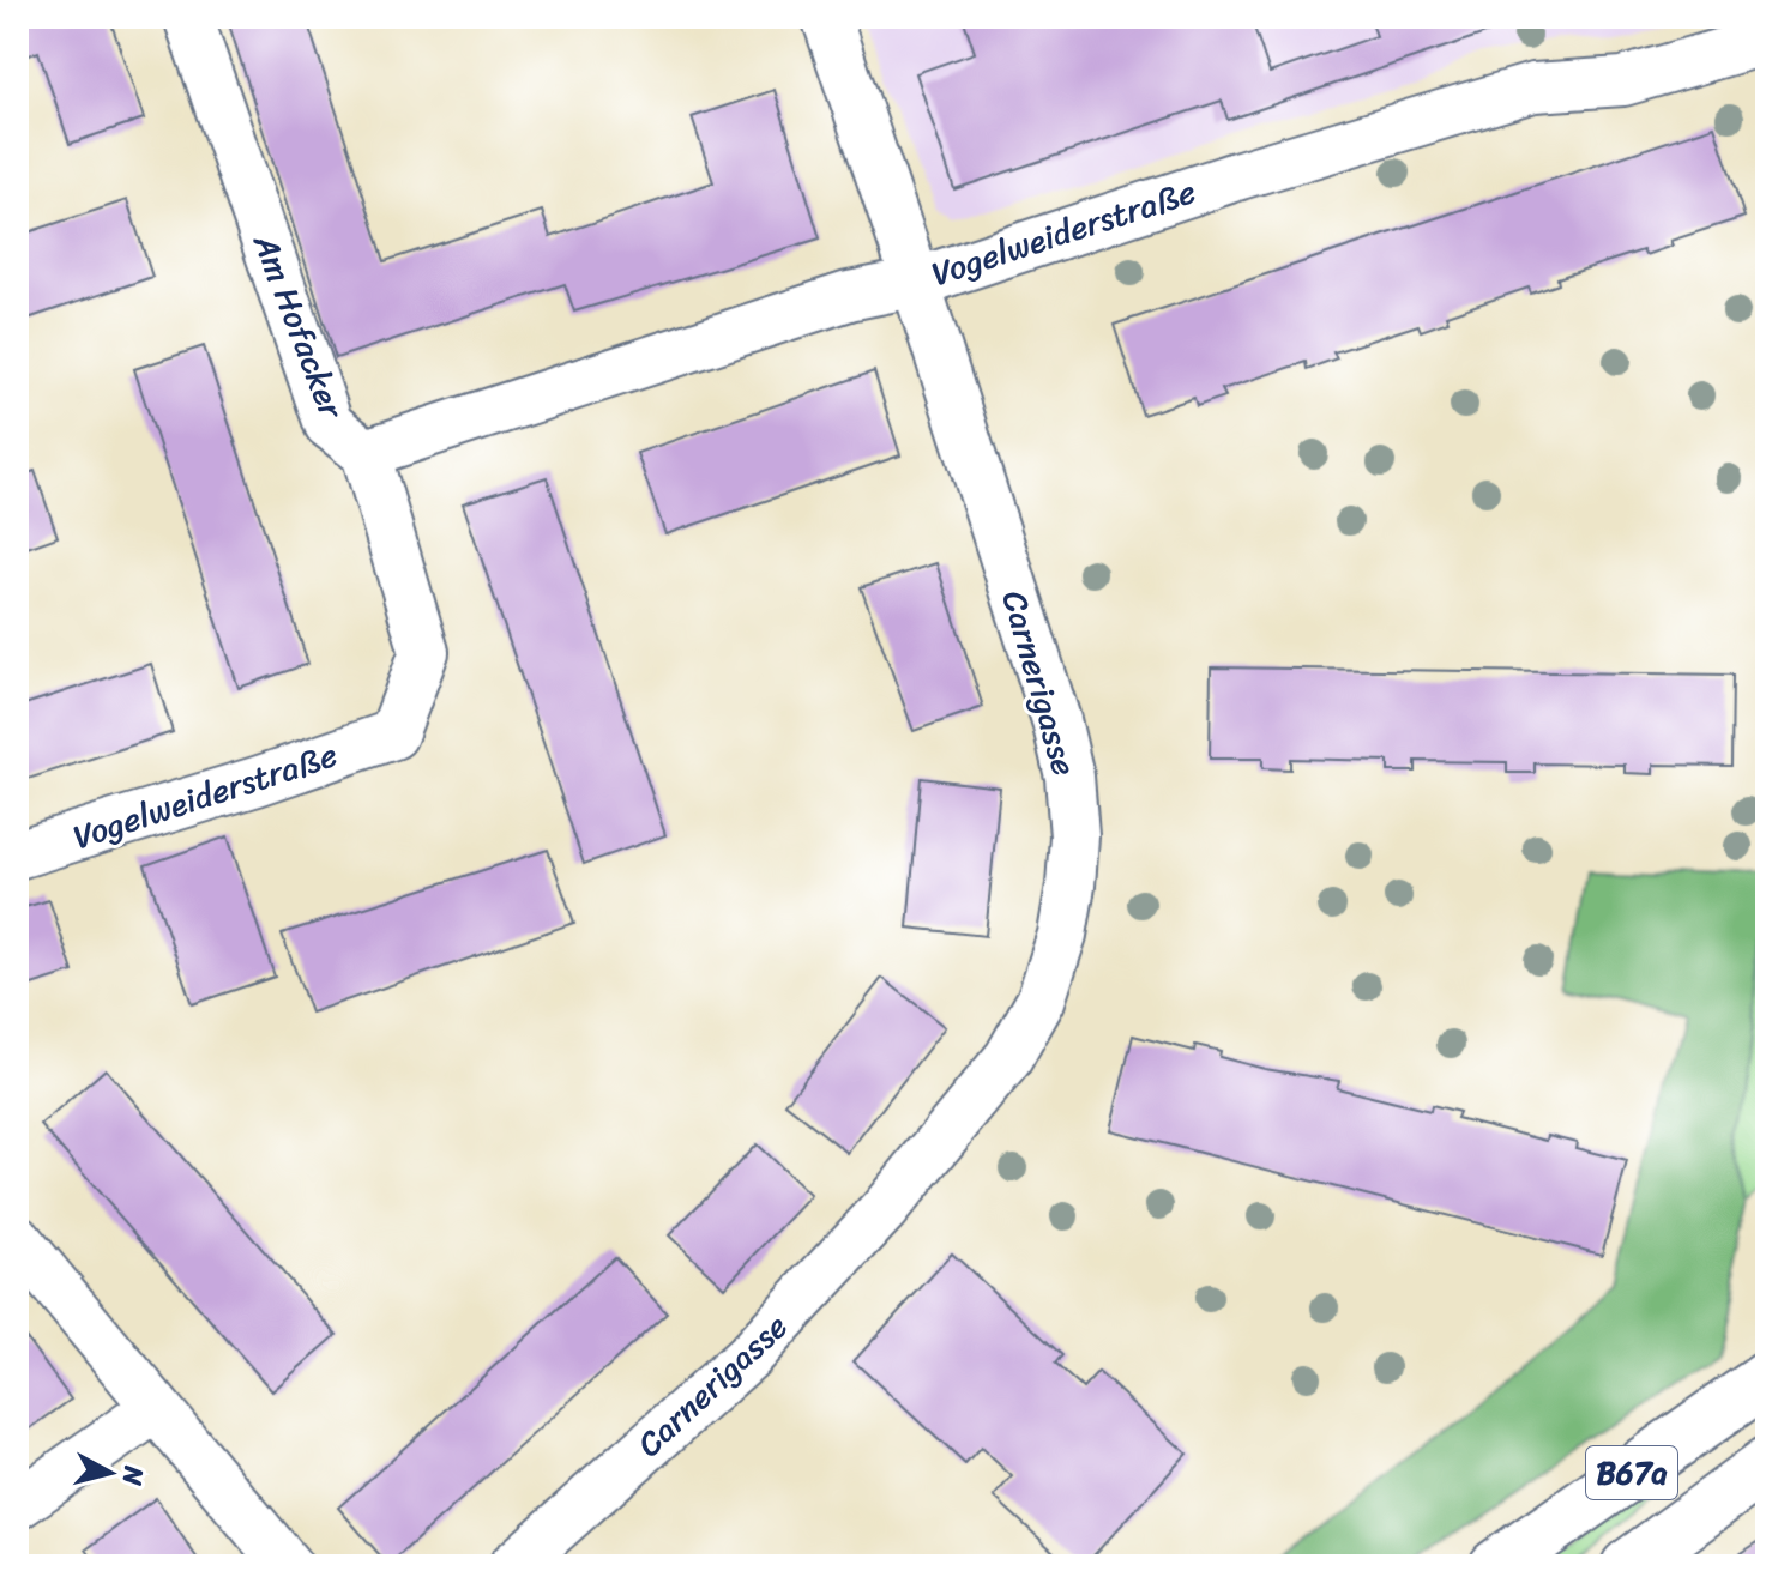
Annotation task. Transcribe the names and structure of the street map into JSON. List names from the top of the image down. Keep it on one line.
{"streets":{"main road":["B67a"],"street":["Vogelweiderstraße","Am Hofacker","Carnerigasse"]},"crossings":[["Vogelweiderstraße","Am Hofacker"],["Vogelweiderstraße","Carnerigasse"]],"north":"right"}
